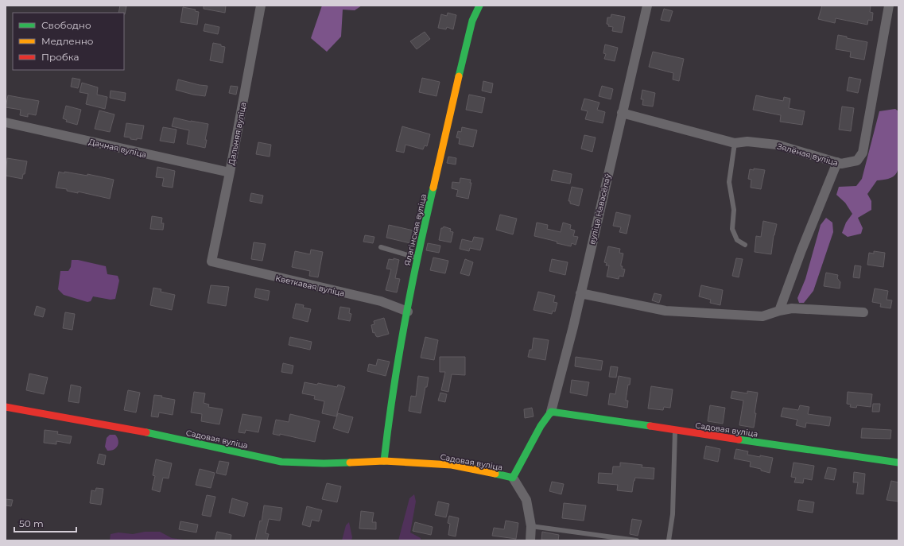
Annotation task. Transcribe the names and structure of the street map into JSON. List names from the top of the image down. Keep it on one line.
{"streets":{"street":["Дальняя вуліца","Дачная вуліца","Зялёная вуліца","вуліца Навасёлаў","Ялагінская вуліца","Кветкавая вуліца","Садовая вуліца"]},"crossings":[["Дальняя вуліца","Дачная вуліца"],["Дальняя вуліца","Кветкавая вуліца"],["Зялёная вуліца","вуліца Навасёлаў"],["вуліца Навасёлаў","Садовая вуліца"],["Ялагінская вуліца","Кветкавая вуліца"],["Ялагінская вуліца","Садовая вуліца"]],"legend":["Свободно","Медленно","Пробка"],"scale_bar":"50 m"}
